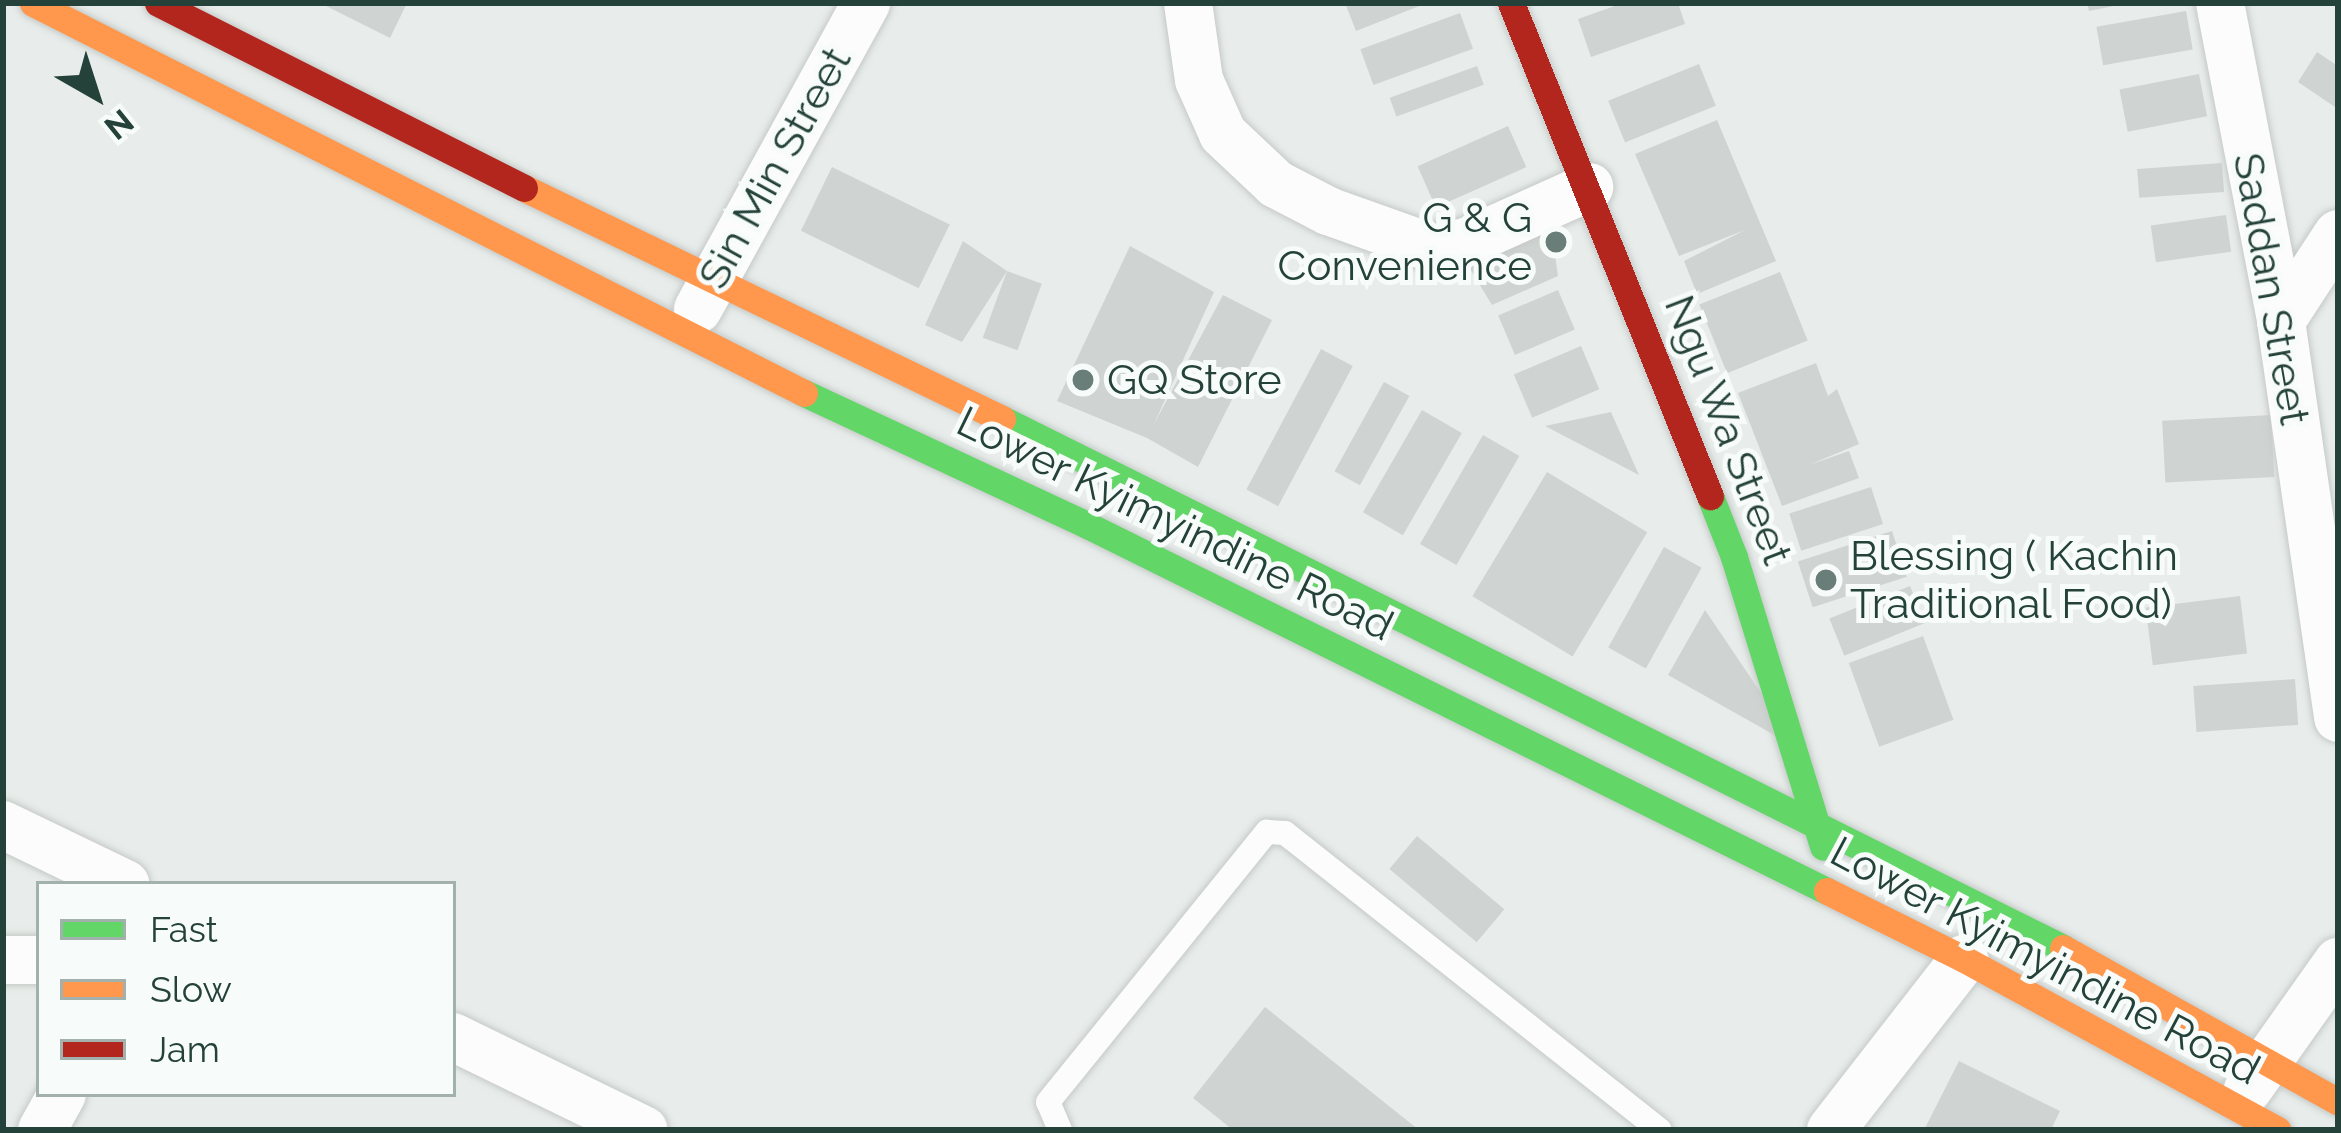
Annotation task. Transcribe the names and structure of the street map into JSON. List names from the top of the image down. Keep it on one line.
{"streets":{"main road":["Ngu Wa Street","Lower Kyimyindine Road"],"street":["Sin Min Street","Saddan Street"]},"crossings":[["Sin Min Street","Lower Kyimyindine Road"],["Ngu Wa Street","Lower Kyimyindine Road"]],"places":["G & G Convenience","GQ Store","Blessing ( Kachin Traditional Food)"],"legend":["Fast","Slow","Jam"],"north":"bottom right"}
